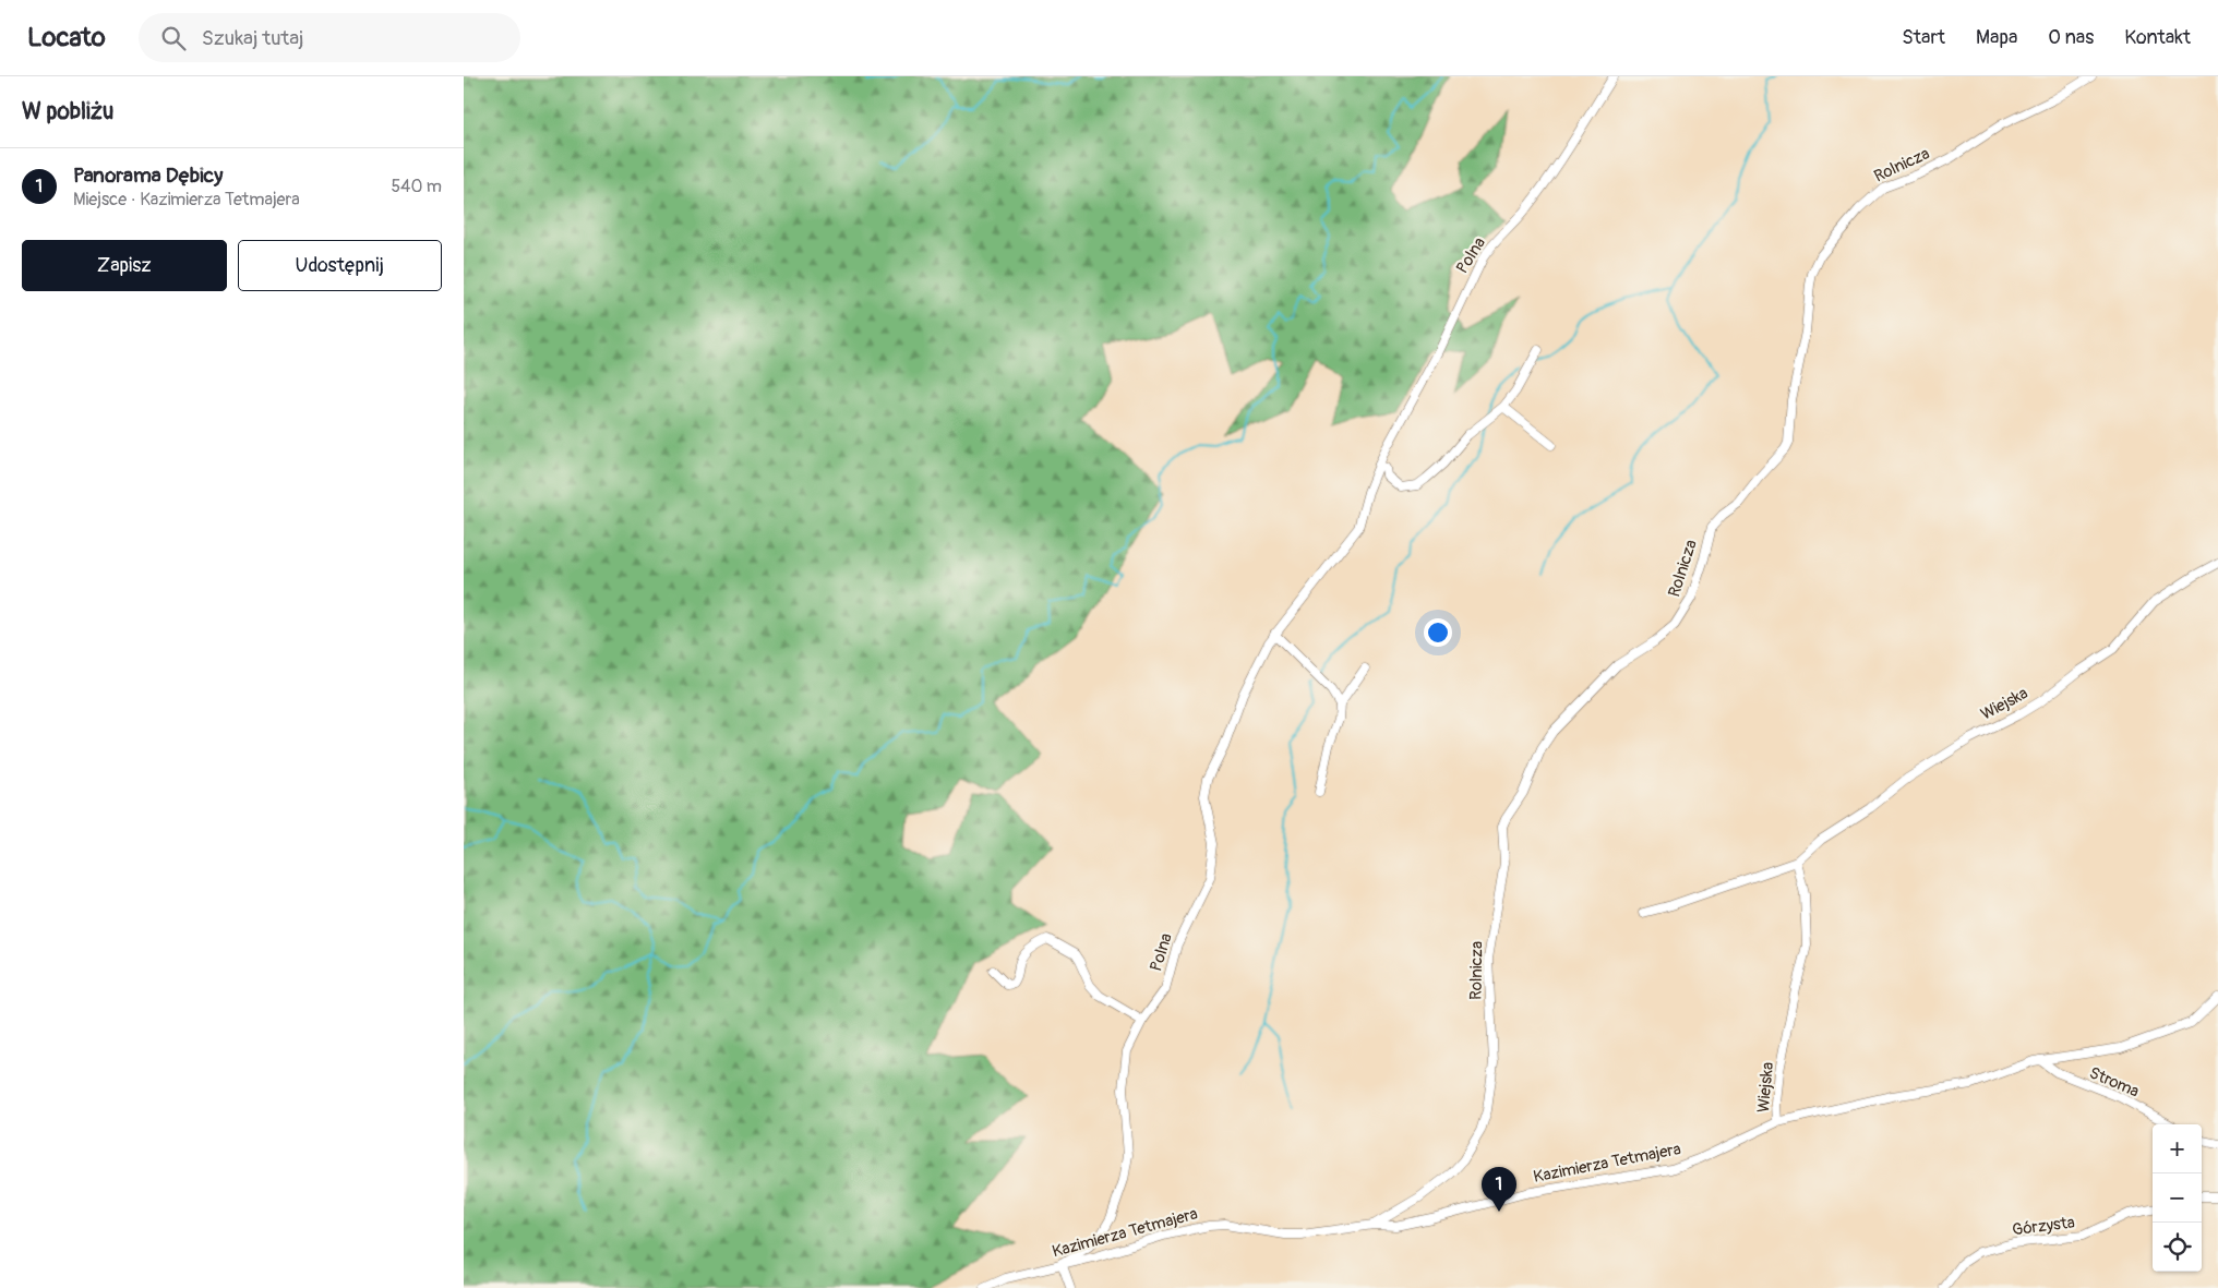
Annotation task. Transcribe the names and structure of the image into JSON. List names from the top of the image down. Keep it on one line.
{"streets":{"street":["Rolnicza","Polna","Wiejska","Stroma","Kazimierza Tetmajera","Górzysta"]},"crossings":[["Rolnicza","Kazimierza Tetmajera"],["Polna","Kazimierza Tetmajera"],["Wiejska","Kazimierza Tetmajera"],["Stroma","Kazimierza Tetmajera"]],"page":{"header":"Locato","search":"Szukaj tutaj","nav":["Start","Mapa","O nas","Kontakt"],"heading":"W pobliżu","list":[{"mark":"1","name":"Panorama Dębicy","note":"Miejsce · Kazimierza Tetmajera","value":"540 m"}],"buttons":["Zapisz","Udostępnij"],"map_buttons":["+","−"],"pins":"1"}}
